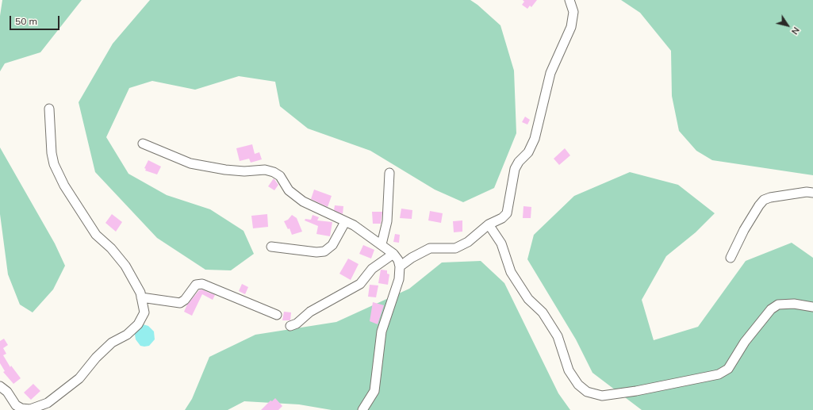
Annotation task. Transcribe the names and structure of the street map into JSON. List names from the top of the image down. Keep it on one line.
{"scale_bar":"50 m","north":"bottom right"}
